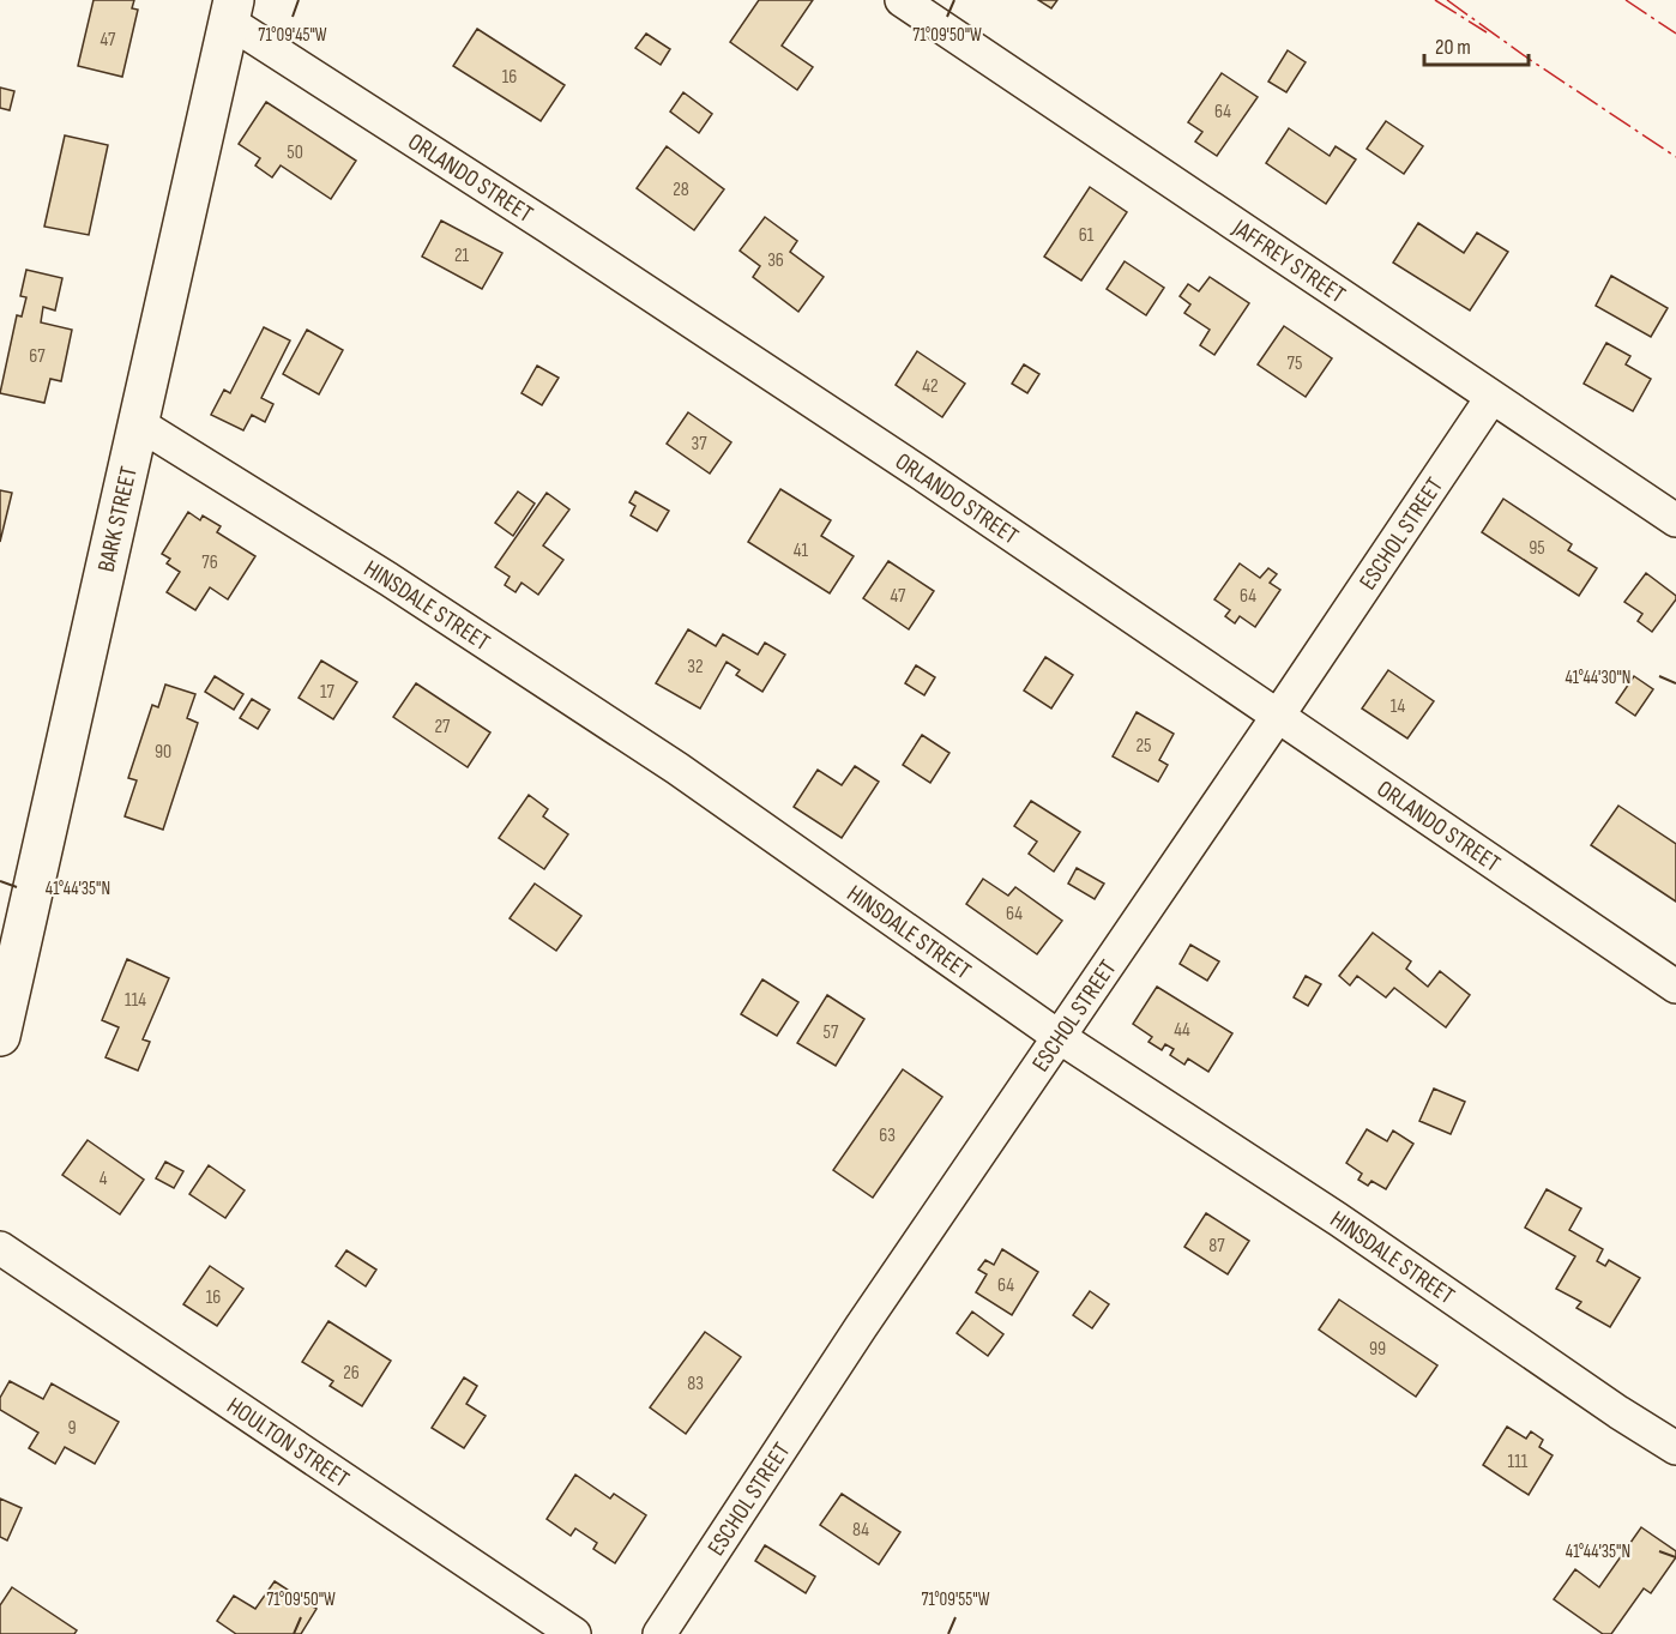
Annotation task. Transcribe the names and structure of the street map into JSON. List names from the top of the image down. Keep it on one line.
{"streets":{"main road":["BARK STREET"],"street":["ORLANDO STREET","JAFFREY STREET","ESCHOL STREET","HINSDALE STREET","HOULTON STREET"]},"crossings":[["ORLANDO STREET","BARK STREET"],["ORLANDO STREET","ESCHOL STREET"],["JAFFREY STREET","ESCHOL STREET"],["BARK STREET","HINSDALE STREET"],["ESCHOL STREET","HINSDALE STREET"]],"house_numbers":["47","16","64","50","28","61","21","36","67","75","42","37","95","41","76","47","64","32","17","14","27","25","90","64","114","44","57","63","4","87","64","16","99","26","83","9","111","84"],"scale_bar":"20 m","coordinates":["71°09'45\"W","71°09'50\"W","41°44'30\"N","41°44'35\"N","71°09'55\"W"]}
